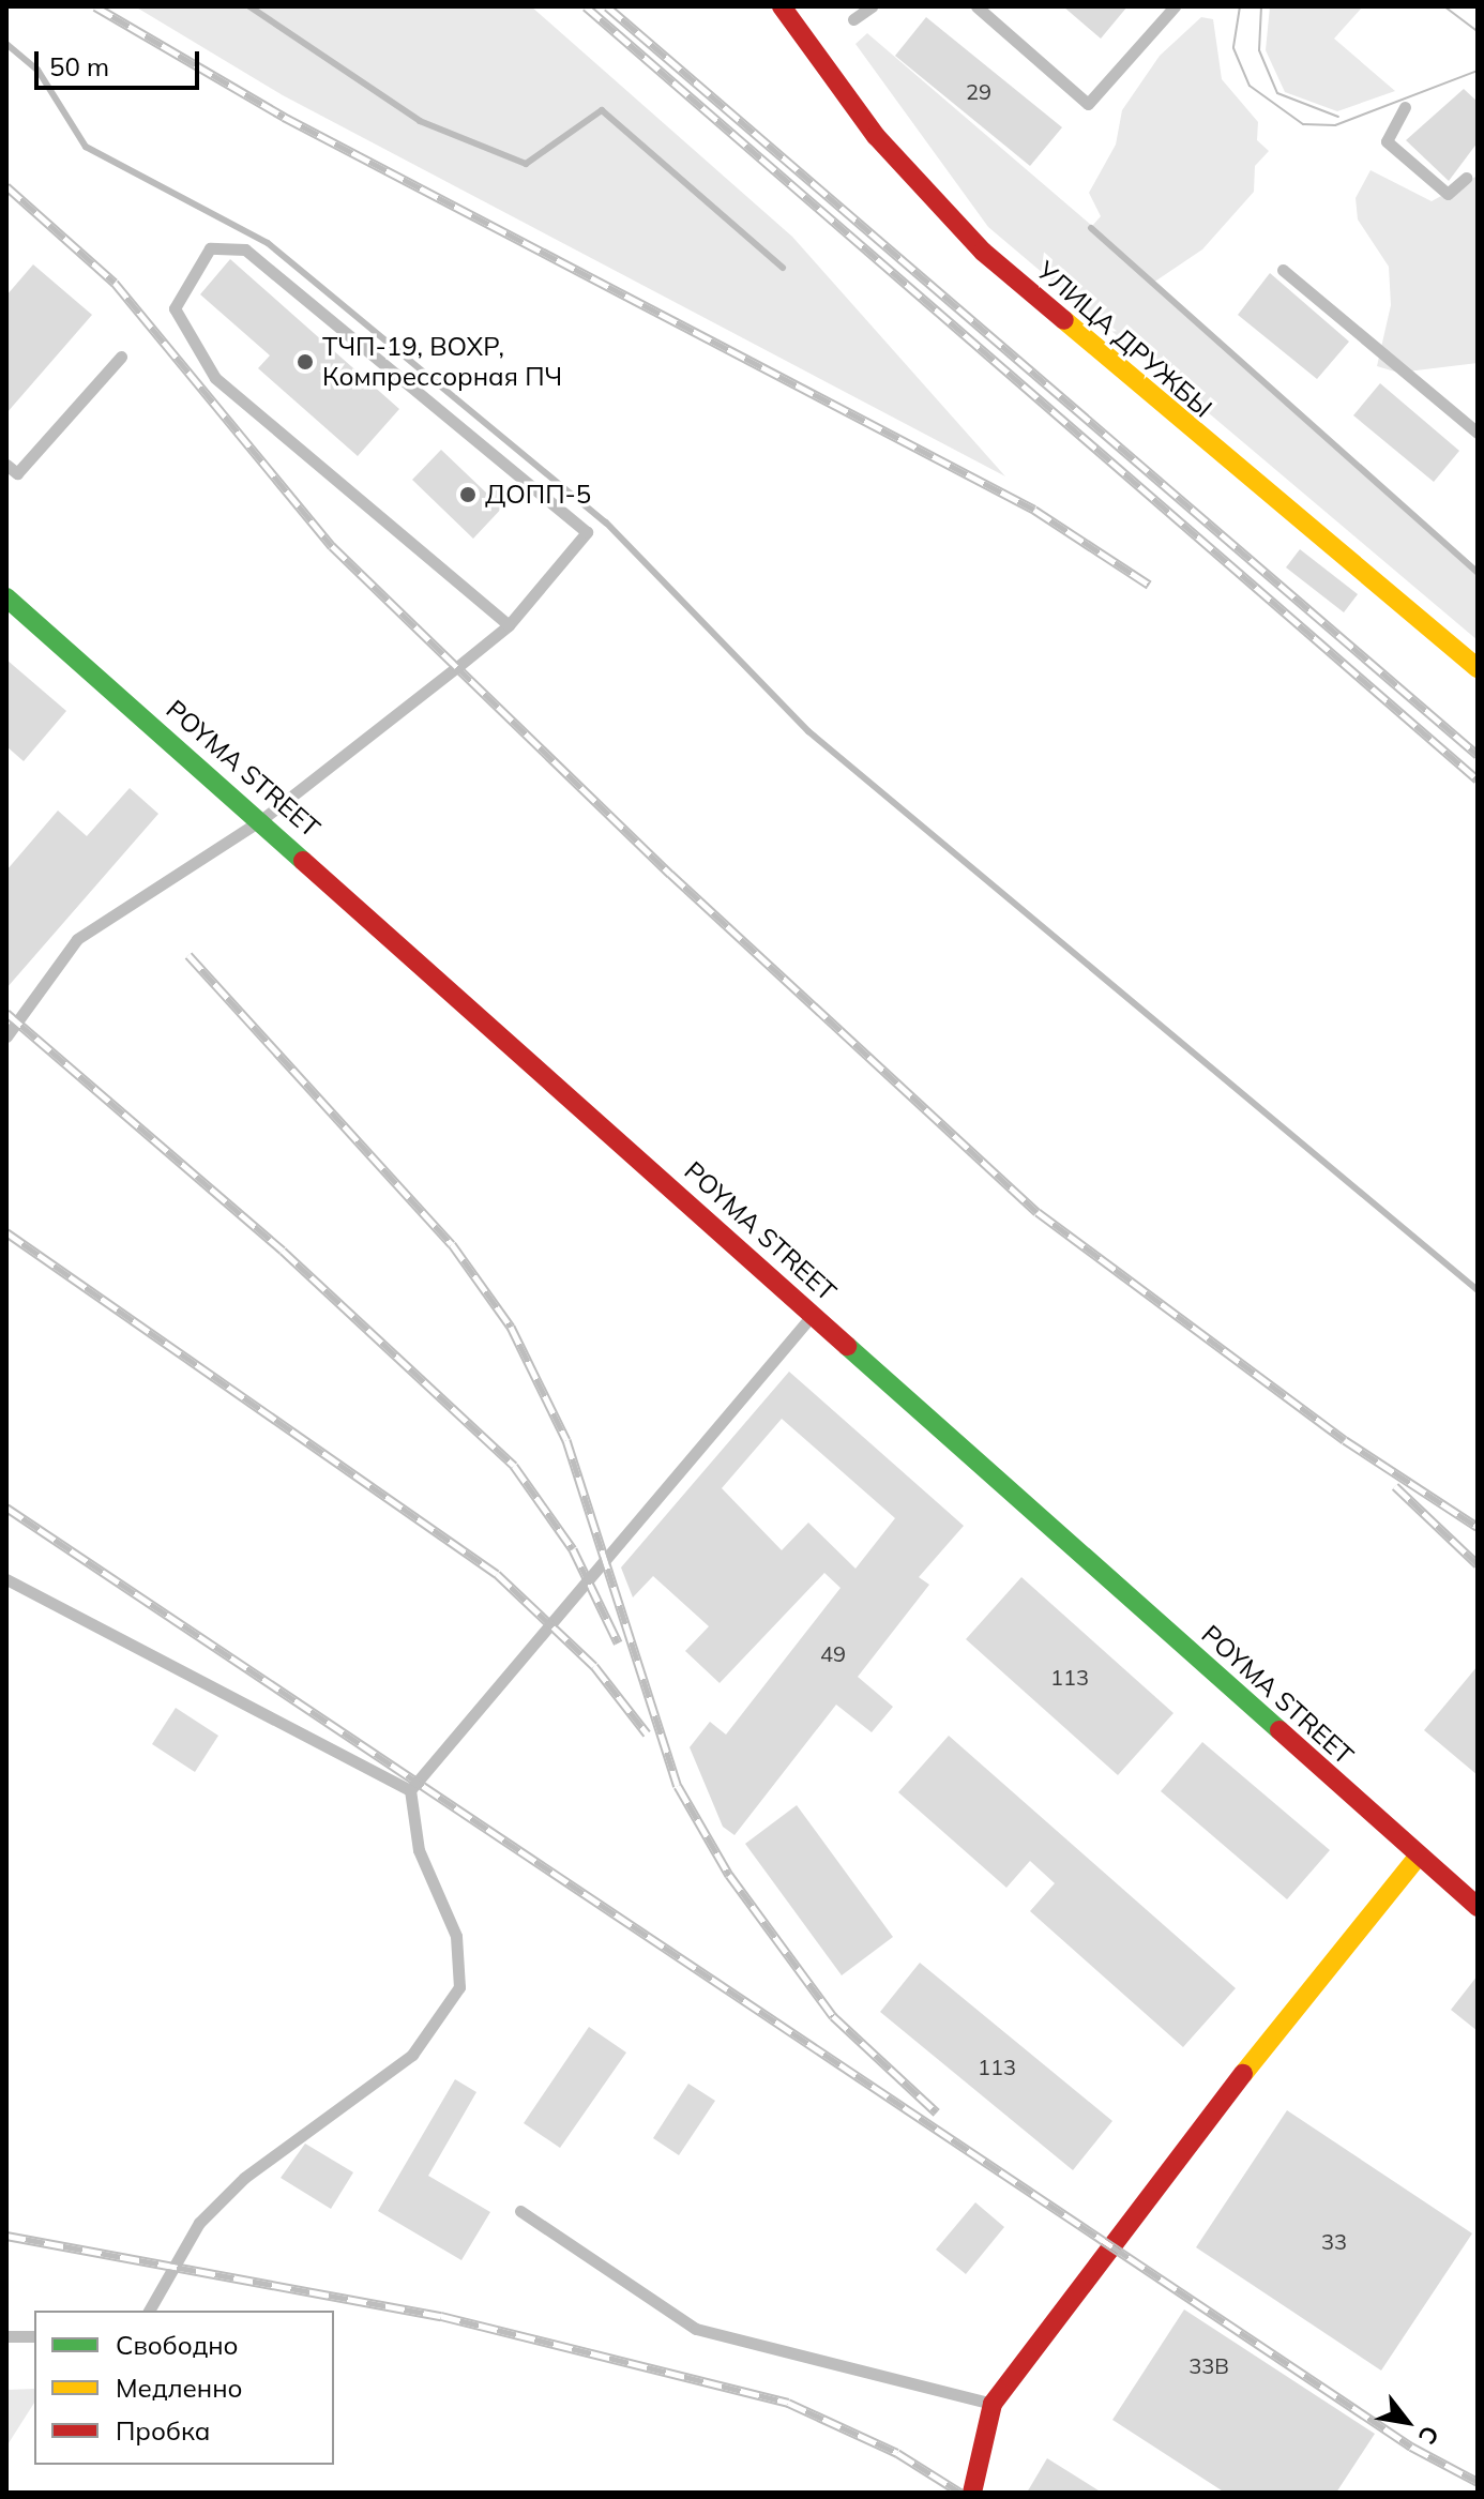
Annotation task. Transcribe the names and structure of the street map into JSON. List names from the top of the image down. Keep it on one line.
{"streets":{"main road":["УЛИЦА ДРУЖБЫ","POYMA STREET"]},"places":["ТЧП-19, ВОХР, Компрессорная ПЧ","ДОПП-5"],"house_numbers":["29","49","113","113","33","33В"],"legend":["Свободно","Медленно","Пробка"],"scale_bar":"50 m","north":"bottom right"}
